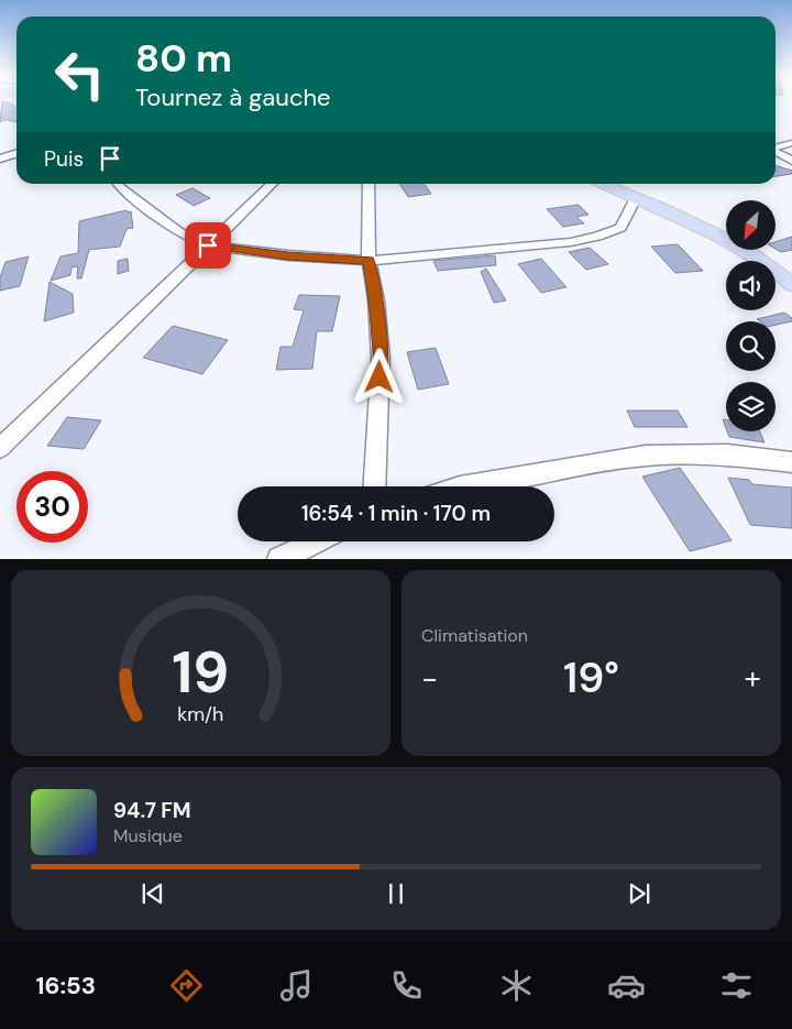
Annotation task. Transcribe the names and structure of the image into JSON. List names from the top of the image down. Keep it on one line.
{"north":"bottom left","page":{"turn":["80 m","Tournez à gauche"],"then":"Puis","limit":"30","trip":"16:54 · 1 min · 170 m","tile":"Climatisation","heat":["−","19°","+"],"song":["94.7 FM","Musique"],"tabs":"16:53","gauge":["19","km/h"]}}
